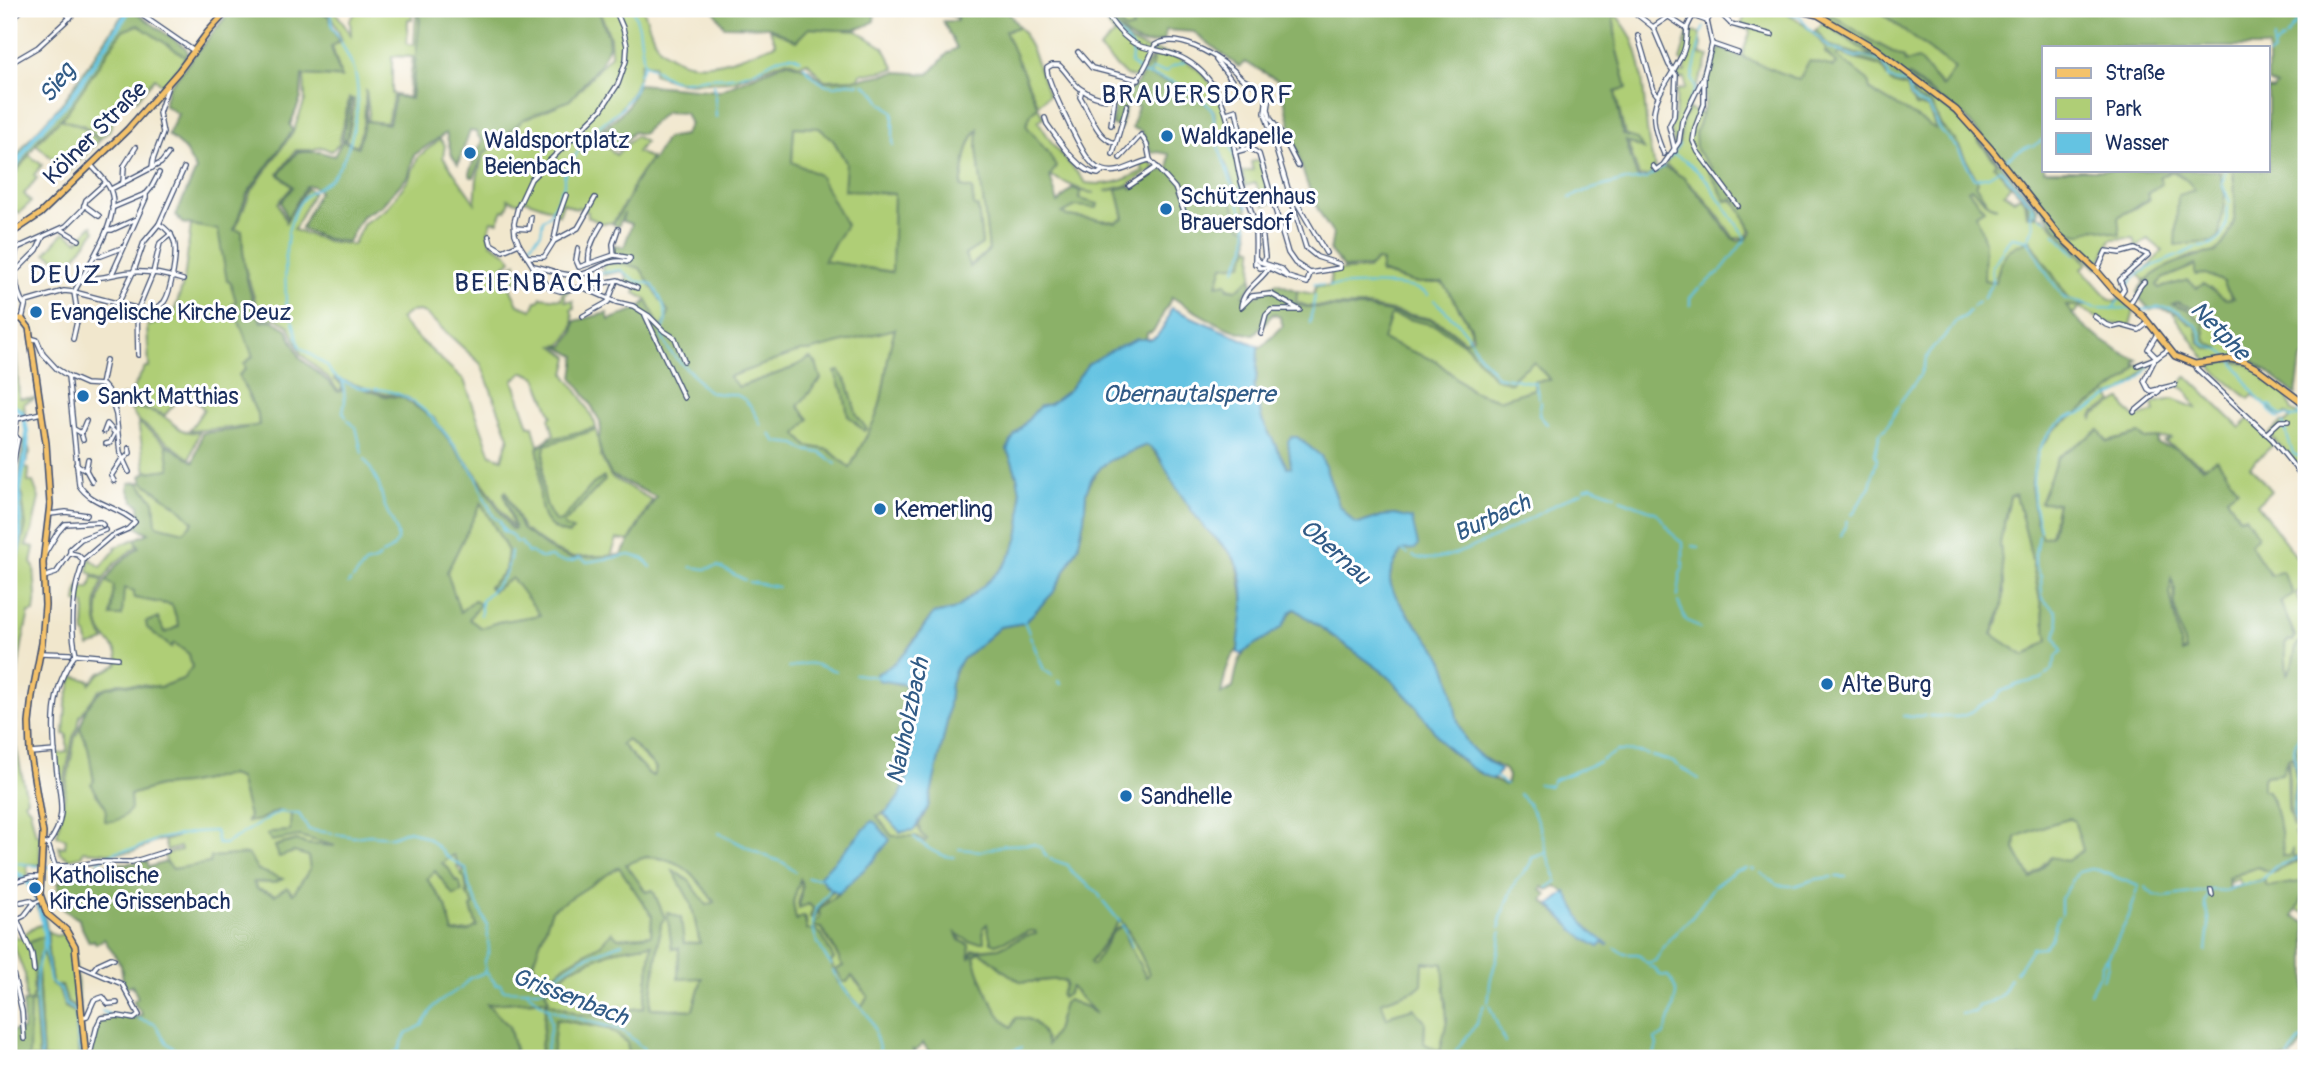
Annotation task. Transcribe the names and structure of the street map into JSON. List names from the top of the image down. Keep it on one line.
{"streets":{"main road":["Kölner Straße"]},"districts":["BRAUERSDORF","DEUZ","BEIENBACH"],"water":["Sieg","Netphe","Obernautalsperre","Burbach","Obernau","Nauholzbach","Grissenbach"],"places":["Waldkapelle","Waldsportplatz Beienbach","Schützenhaus Brauersdorf","Evangelische Kirche Deuz","Sankt Matthias","Kemerling","Alte Burg","Sandhelle","Katholische Kirche Grissenbach"],"legend":["Straße","Park","Wasser"]}
